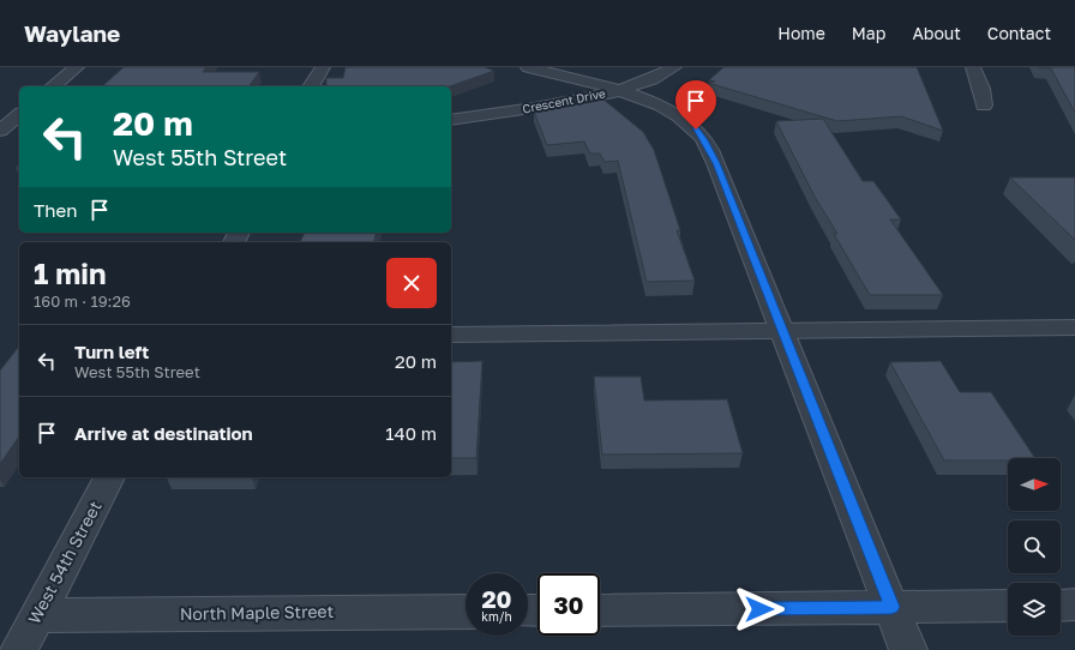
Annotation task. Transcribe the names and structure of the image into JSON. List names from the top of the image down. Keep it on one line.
{"streets":{"street":["Crescent Drive","West 54th Street","North Maple Street"]},"crossings":[["West 54th Street","North Maple Street"]],"north":"right","page":{"header":"Waylane","nav":["Home","Map","About","Contact"],"turn":["20 m","West 55th Street"],"then":"Then","heading":["1 min","160 m · 19:26"],"list":[{"name":"Turn left","note":"West 55th Street","value":"20 m"},{"name":"Arrive at destination","value":"140 m"}],"speed":"20 km/h","limit":"30"}}
